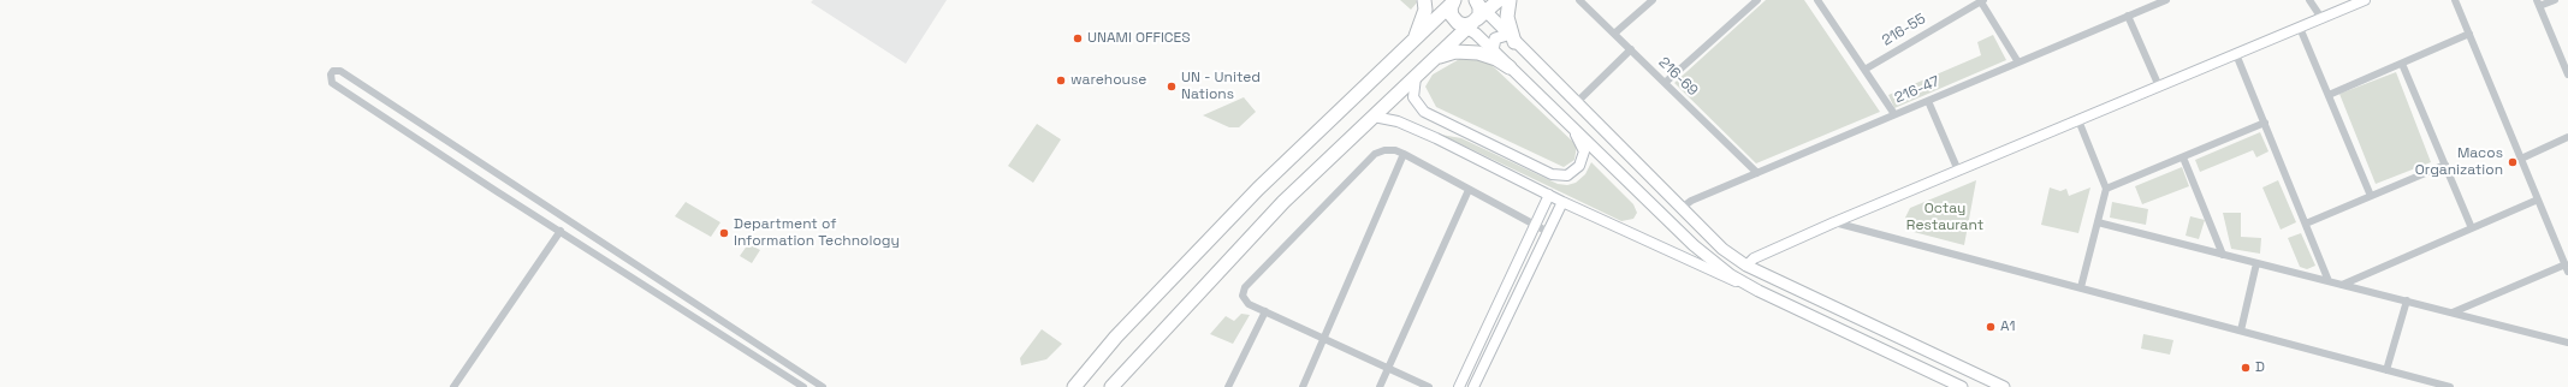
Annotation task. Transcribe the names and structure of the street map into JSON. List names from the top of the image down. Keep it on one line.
{"streets":{"street":["216-55","216-69","216-47"]},"crossings":[["216-69","216-47"]],"parks":["Octay Restaurant"],"places":["UNAMI OFFICES","warehouse","UN - United Nations","Macos Organization","Department of Information Technology","A1","D"]}
